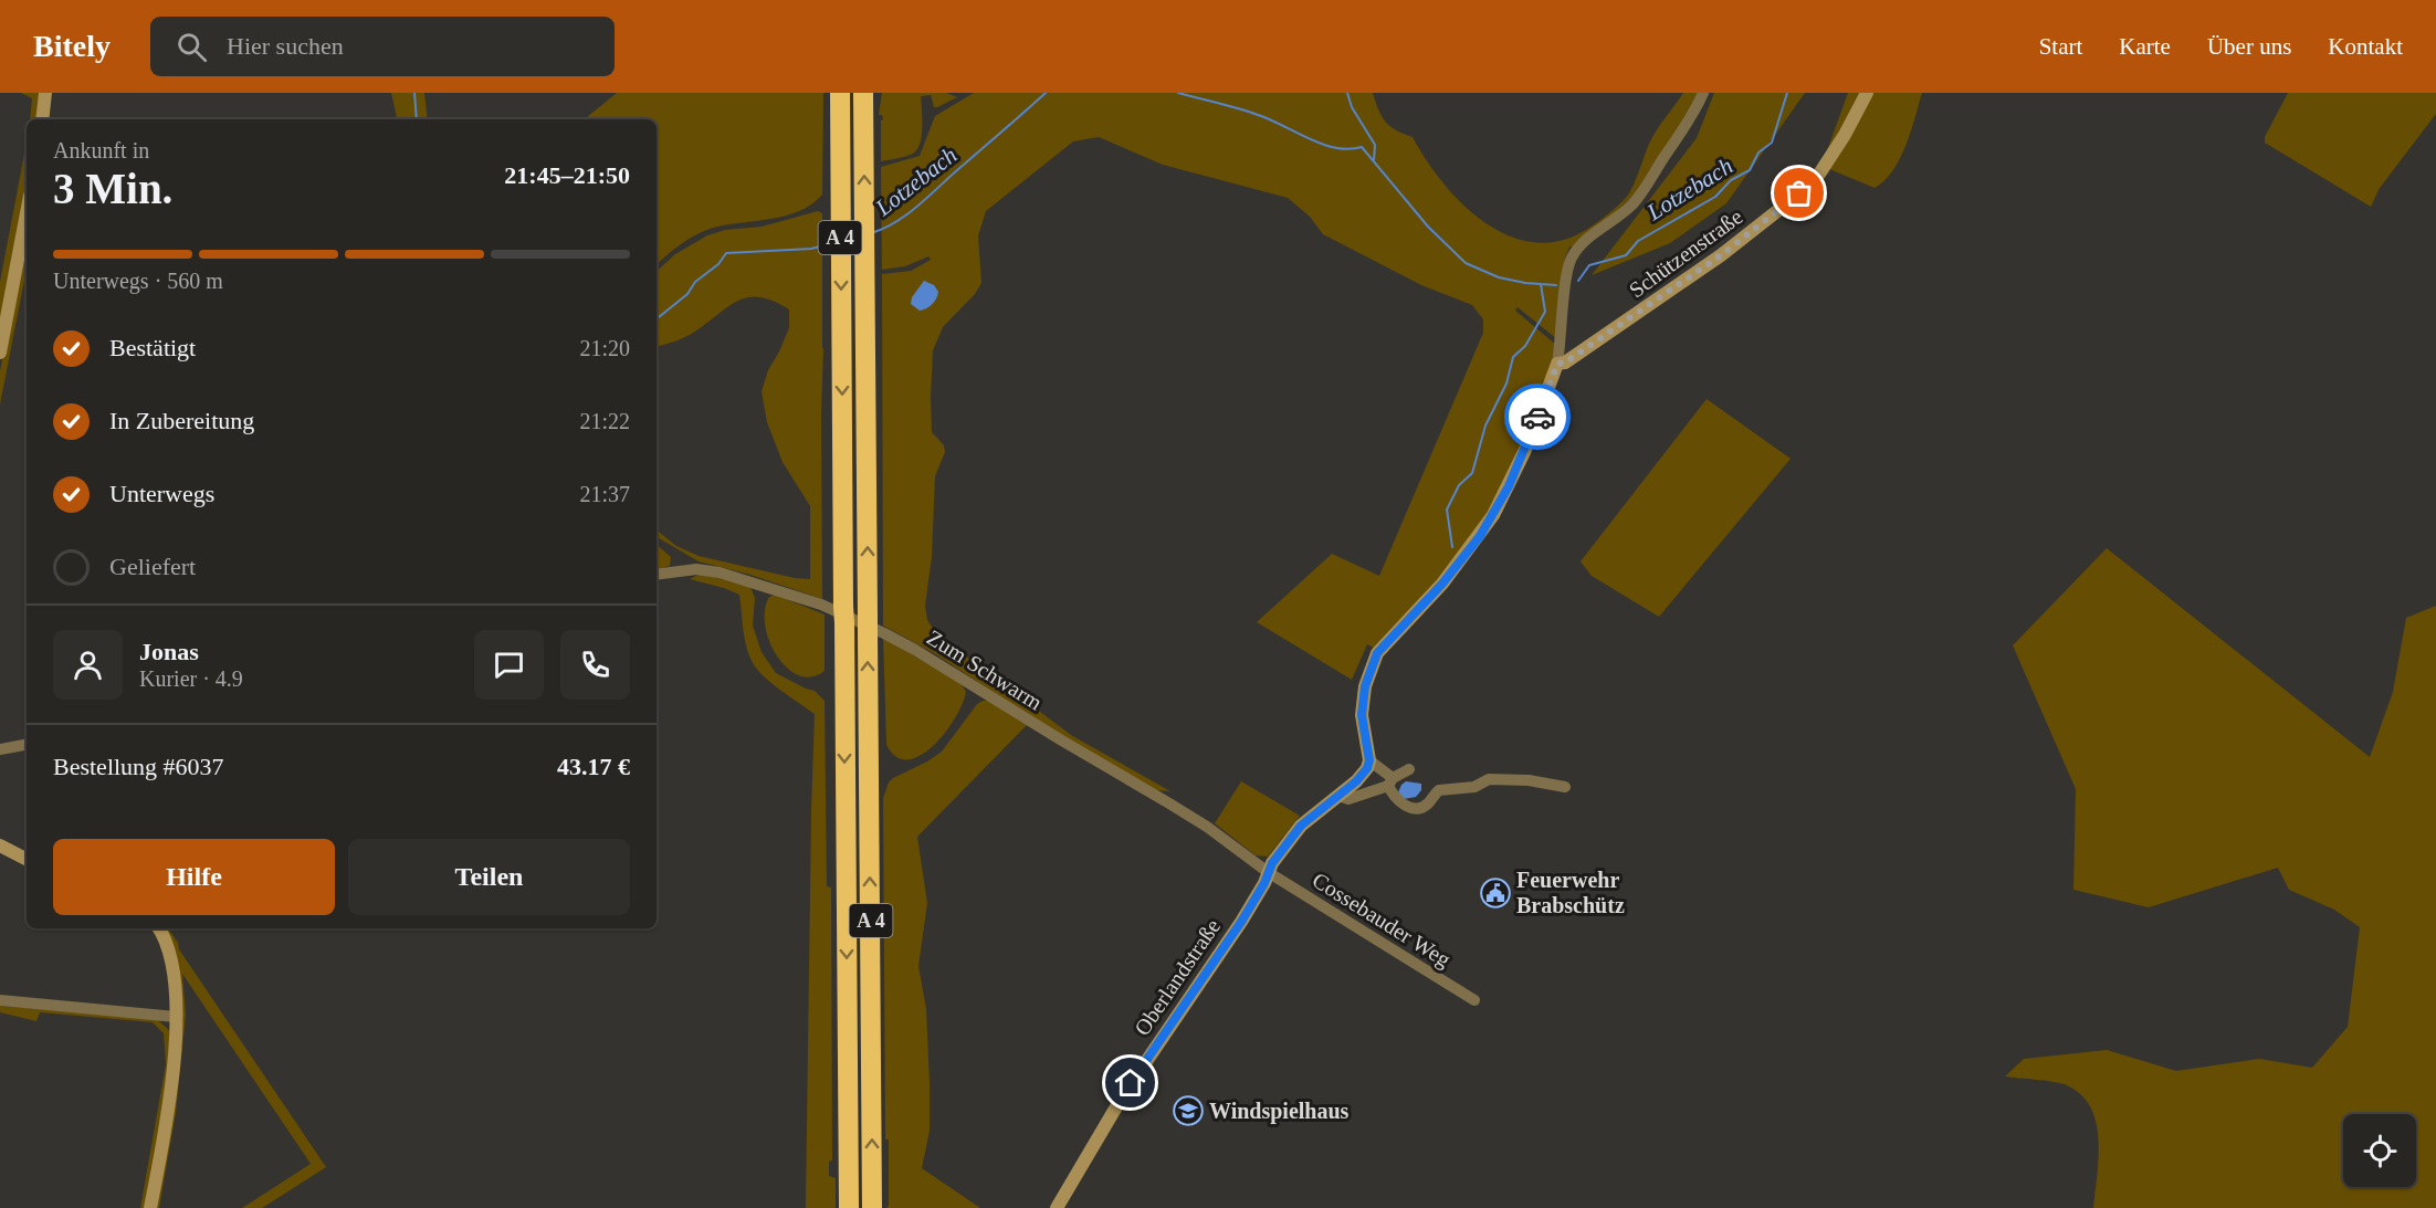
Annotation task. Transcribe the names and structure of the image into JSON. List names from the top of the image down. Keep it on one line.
{"streets":{"highway":["A 4"],"street":["Schützenstraße","Zum Schwarm","Cossebauder Weg","Oberlandstraße"]},"crossings":[["Zum Schwarm","Cossebauder Weg"],["Zum Schwarm","Oberlandstraße"],["Cossebauder Weg","Oberlandstraße"]],"water":["Lotzebach"],"places":{"public building":["Feuerwehr Brabschütz"],"school or university":["Windspielhaus"]},"page":{"header":"Bitely","search":"Hier suchen","nav":["Start","Karte","Über uns","Kontakt"],"heading":["3 Min.","Ankunft in","21:45–21:50"],"panel":["Jonas","Kurier · 4.9","Bestellung #6037","43.17 €"],"bar":"Unterwegs · 560 m","list":[["Bestätigt","21:20"],["In Zubereitung","21:22"],["Unterwegs","21:37"],"Geliefert"],"buttons":["Hilfe","Teilen"]}}
